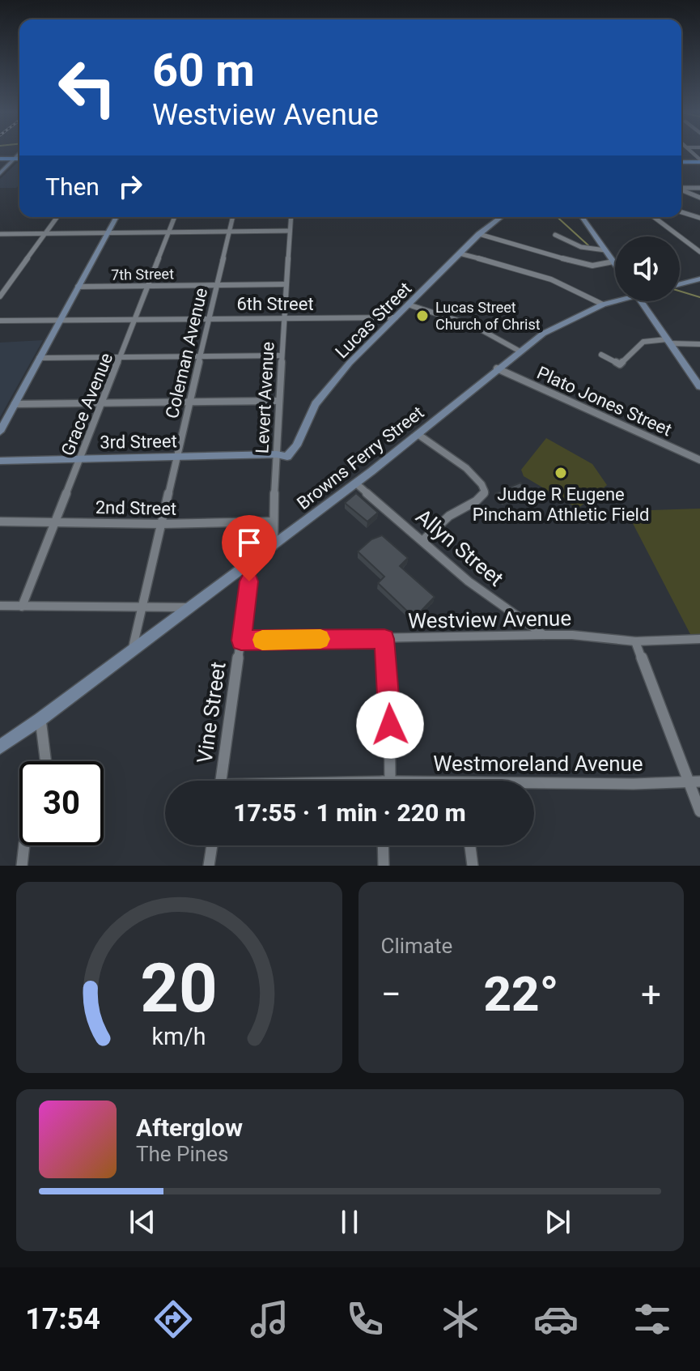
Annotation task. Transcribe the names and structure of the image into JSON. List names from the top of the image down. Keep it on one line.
{"streets":{"street":["7th Street","6th Street","Lucas Street","Coleman Avenue","Levert Avenue","Plato Jones Street","Grace Avenue","3rd Street","Browns Ferry Street","2nd Street","Allyn Street","Westview Avenue","Vine Street","Westmoreland Avenue"]},"crossings":[["7th Street","Coleman Avenue"],["7th Street","Levert Avenue"],["7th Street","Grace Avenue"],["6th Street","Lucas Street"],["6th Street","Coleman Avenue"],["6th Street","Levert Avenue"],["6th Street","Grace Avenue"],["Lucas Street","Levert Avenue"],["Lucas Street","3rd Street"],["Coleman Avenue","3rd Street"],["Coleman Avenue","Browns Ferry Street"],["Coleman Avenue","2nd Street"],["Levert Avenue","3rd Street"],["Levert Avenue","Browns Ferry Street"],["Levert Avenue","2nd Street"],["Plato Jones Street","Browns Ferry Street"],["Grace Avenue","3rd Street"],["Grace Avenue","2nd Street"],["Browns Ferry Street","Allyn Street"],["Browns Ferry Street","Vine Street"],["Allyn Street","Westview Avenue"],["Westview Avenue","Vine Street"]],"places":["Lucas Street Church of Christ","Judge R Eugene Pincham Athletic Field"],"page":{"turn":["60 m","Westview Avenue"],"then":"Then","limit":"30","trip":"17:55 · 1 min · 220 m","tile":"Climate","heat":["−","22°","+"],"song":["Afterglow","The Pines"],"tabs":"17:54","gauge":["20","km/h"]}}
